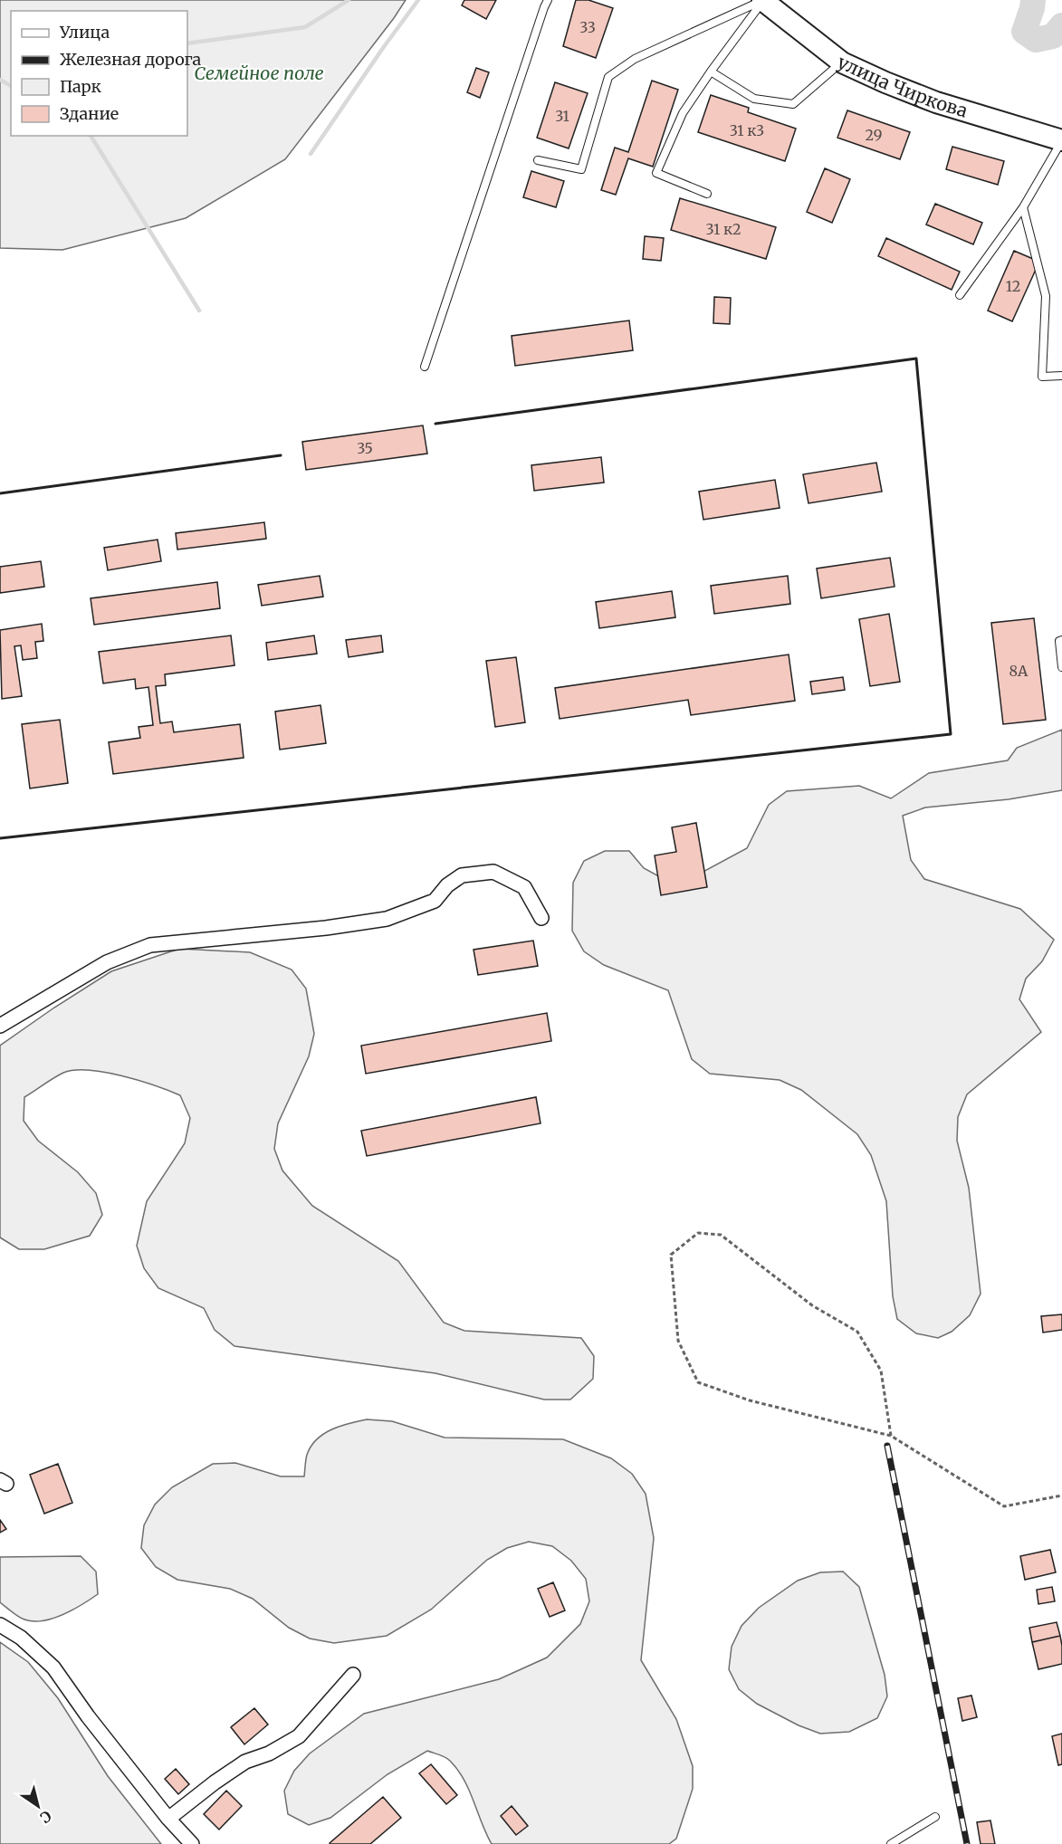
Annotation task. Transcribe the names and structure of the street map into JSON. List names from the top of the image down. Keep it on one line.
{"streets":{"main road":["улица Чиркова"]},"parks":["Семейное поле"],"house_numbers":["33","31","31 к3","29","31 к2","12","35","8А"],"legend":["Улица","Железная дорога","Парк","Здание"],"north":"bottom right"}
